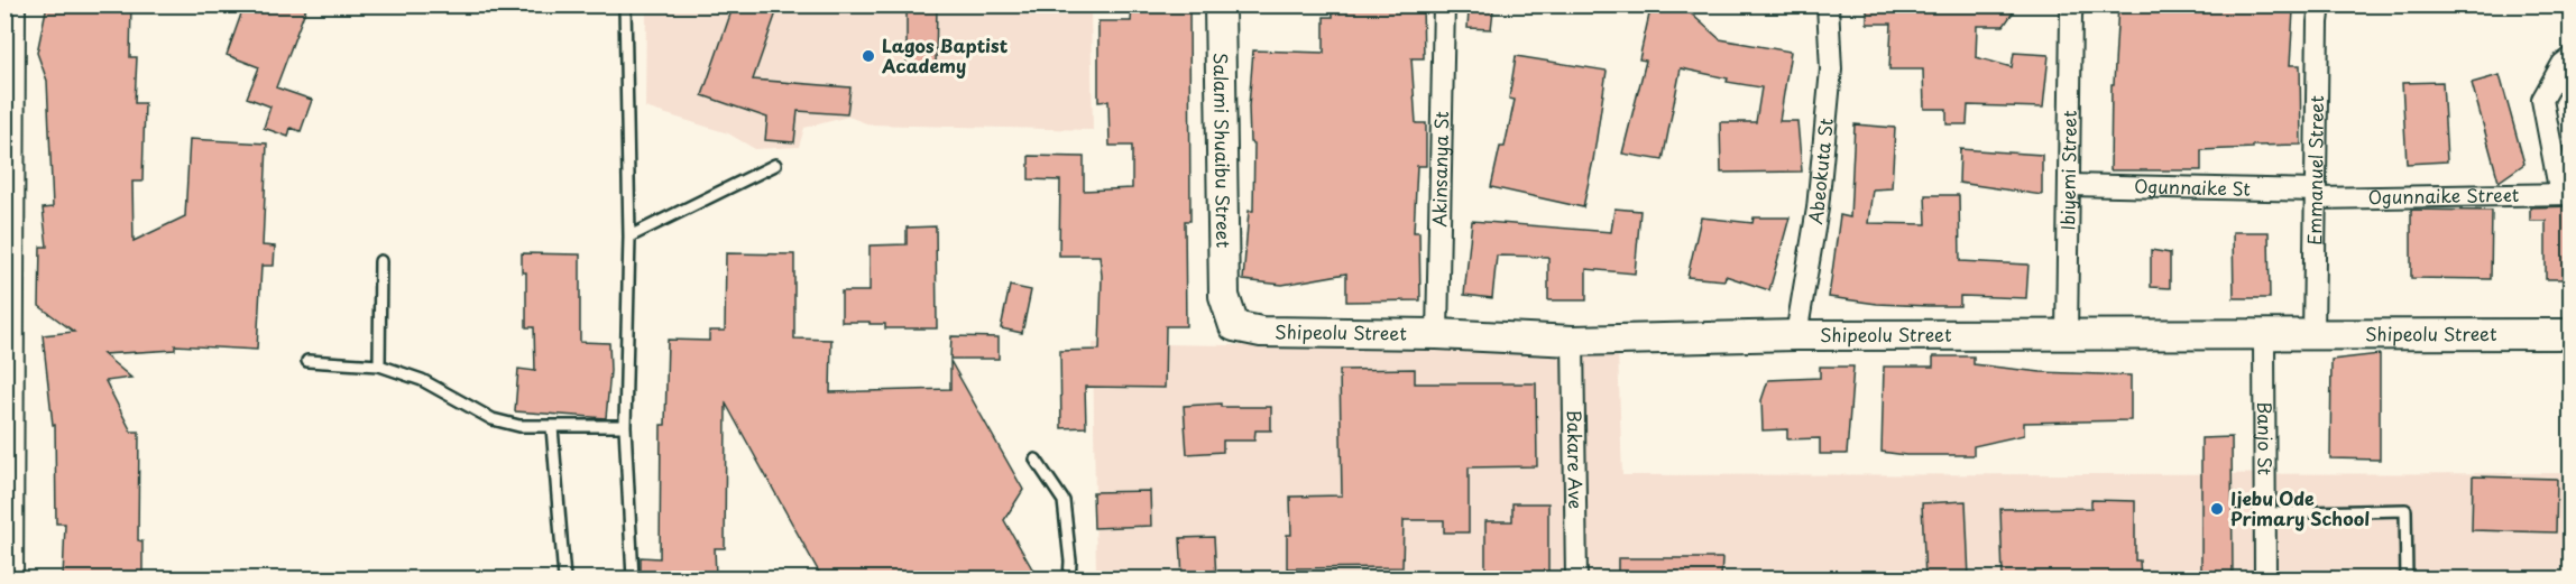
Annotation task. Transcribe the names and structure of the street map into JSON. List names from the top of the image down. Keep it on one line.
{"streets":{"street":["Salami Shuaibu Street","Akinsanya St","Abeokuta St","Ibiyemi Street","Emmanuel Street","Ogunnaike St","Ogunnaike Street","Shipeolu Street","Banjo St","Bakare Ave"]},"crossings":[["Salami Shuaibu Street","Shipeolu Street"],["Akinsanya St","Shipeolu Street"],["Abeokuta St","Shipeolu Street"],["Ibiyemi Street","Ogunnaike St"],["Ibiyemi Street","Shipeolu Street"],["Emmanuel Street","Ogunnaike St"],["Emmanuel Street","Ogunnaike Street"],["Emmanuel Street","Shipeolu Street"],["Ogunnaike St","Ogunnaike Street"],["Shipeolu Street","Banjo St"],["Shipeolu Street","Bakare Ave"]],"places":["Lagos Baptist Academy","Ijebu Ode Primary School"]}
